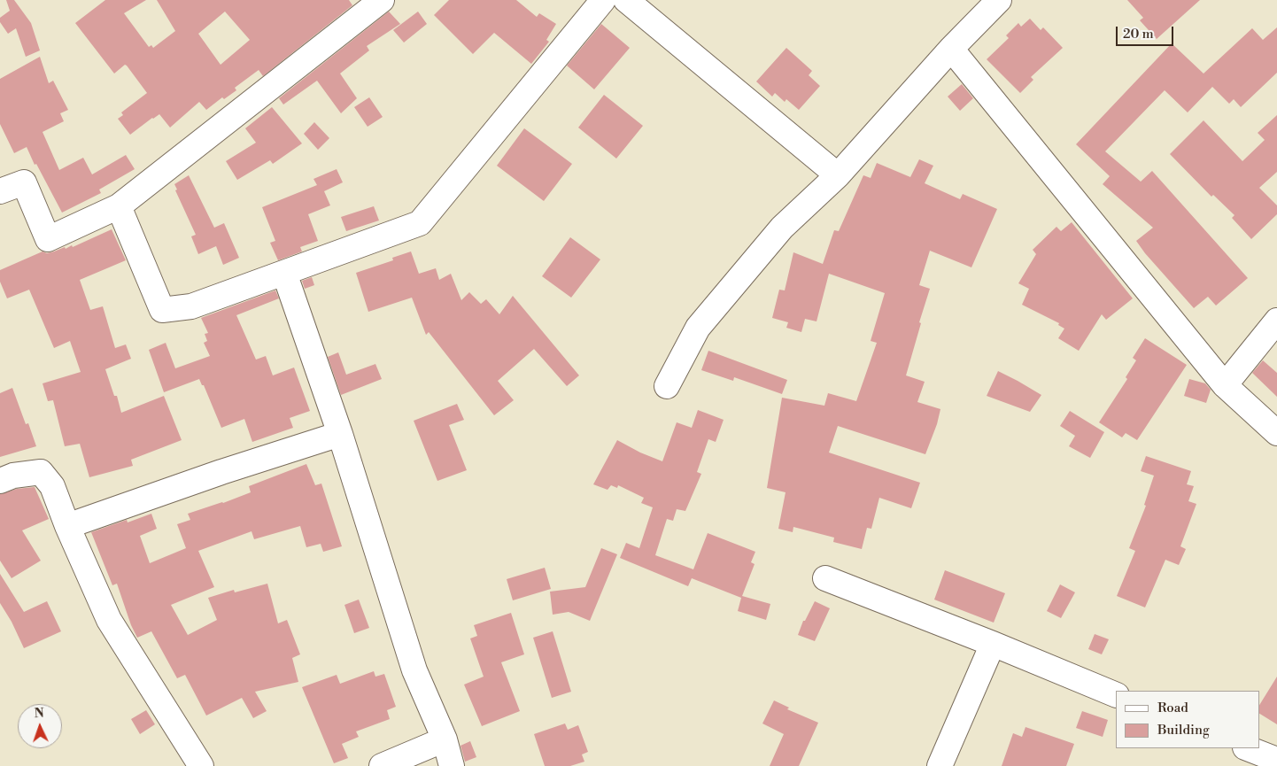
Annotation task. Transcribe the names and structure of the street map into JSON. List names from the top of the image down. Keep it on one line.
{"legend":["Road","Building"],"scale_bar":"20 m","north":"top"}
